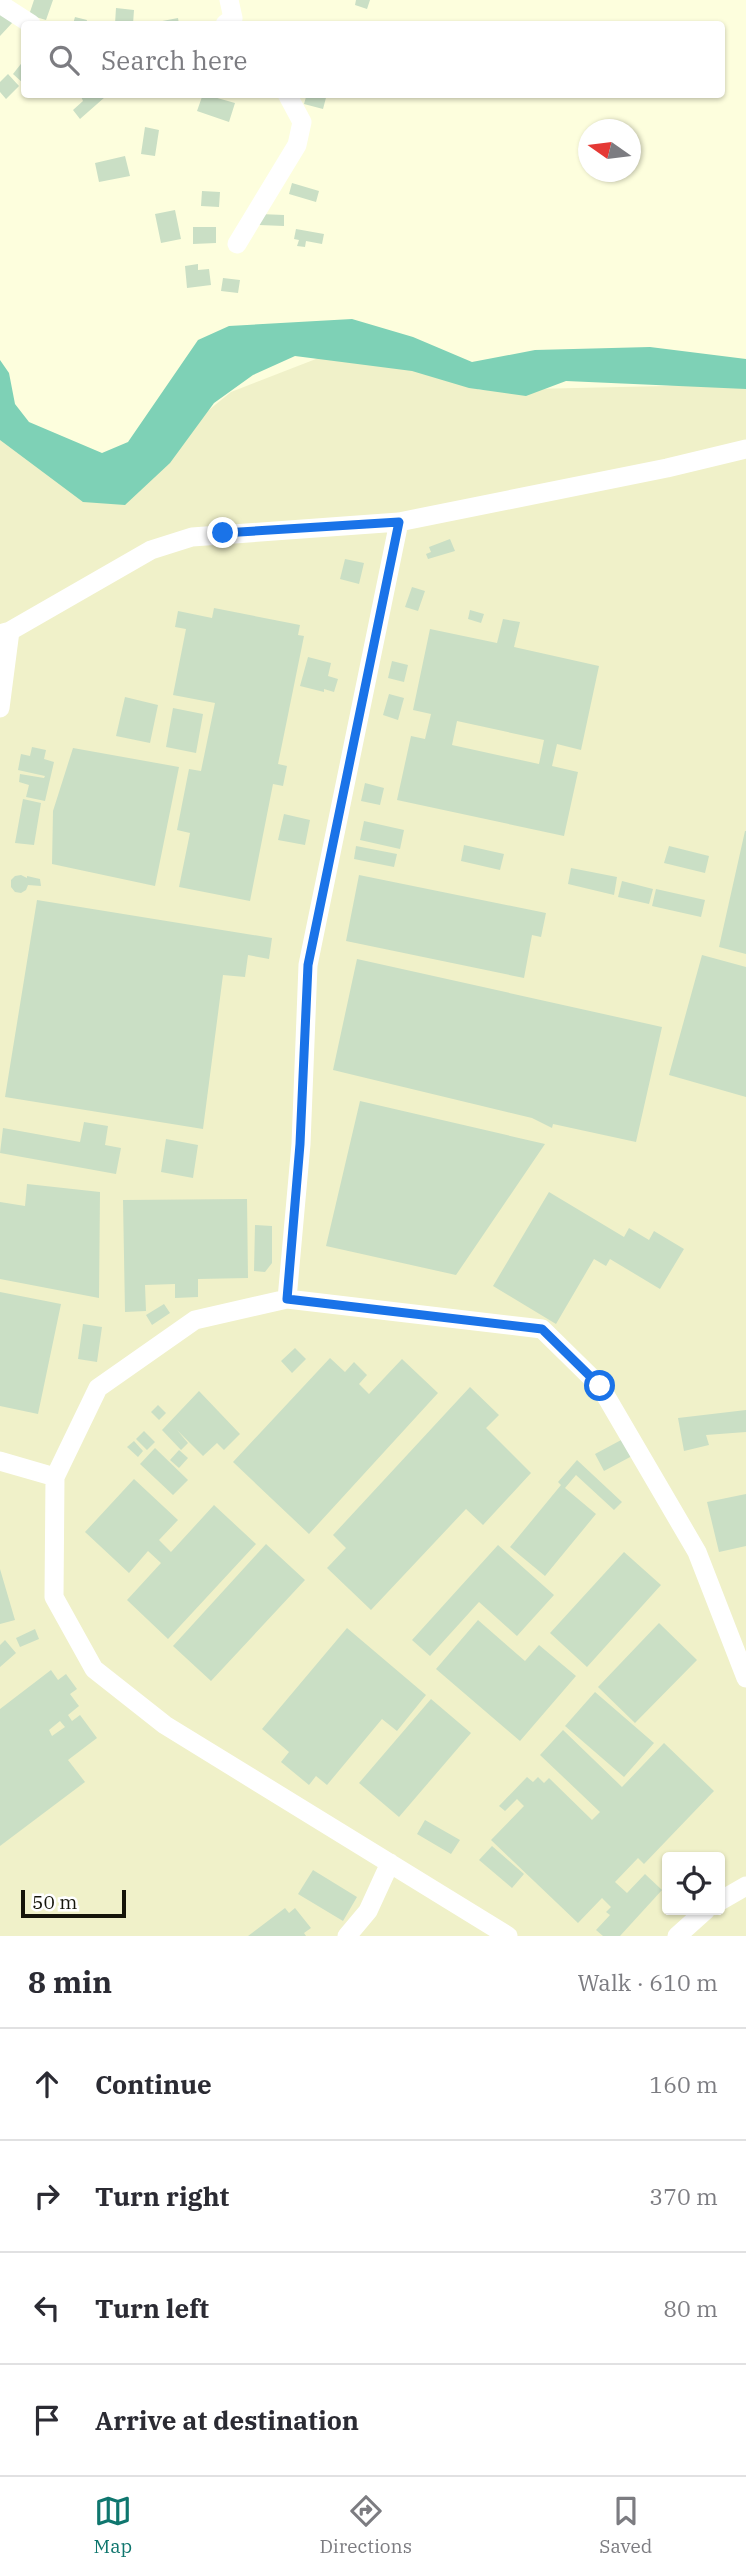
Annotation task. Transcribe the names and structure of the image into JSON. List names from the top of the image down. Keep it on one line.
{"scale_bar":"50 m","north":"left","page":{"search":"Search here","scale":"50 m","heading":["8 min","Walk · 610 m"],"list":[["Continue","160 m"],["Turn right","370 m"],["Turn left","80 m"],"Arrive at destination"],"nav":["Map","Directions","Saved"]}}
